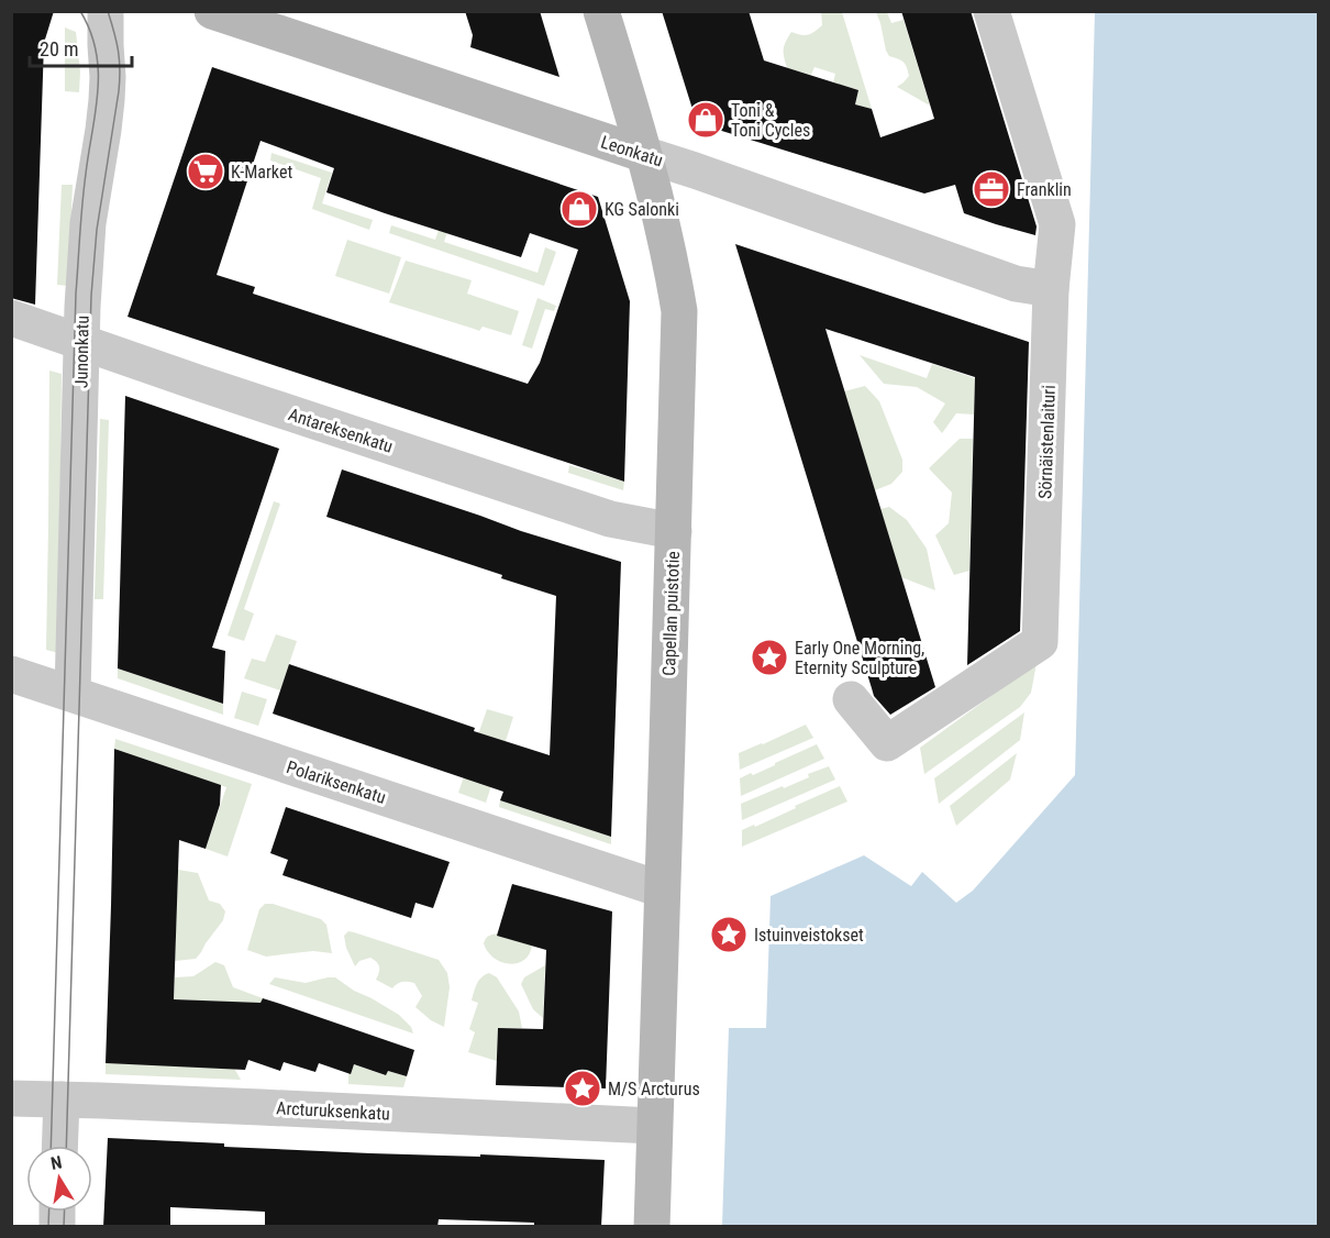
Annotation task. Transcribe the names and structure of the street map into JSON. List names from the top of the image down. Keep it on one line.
{"streets":{"street":["Leonkatu","Junonkatu","Antareksenkatu","Sörnäistenlaituri","Capellan puistotie","Polariksenkatu","Arcturuksenkatu"]},"crossings":[["Leonkatu","Sörnäistenlaituri"],["Leonkatu","Capellan puistotie"],["Junonkatu","Antareksenkatu"],["Junonkatu","Polariksenkatu"],["Antareksenkatu","Capellan puistotie"],["Capellan puistotie","Polariksenkatu"],["Capellan puistotie","Arcturuksenkatu"]],"places":{"shop":["Toni & Toni Cycles","KG Salonki"],"supermarket":["K-Market"],"office":["Franklin"],"place":["Early One Morning, Eternity Sculpture","Istuinveistokset","M/S Arcturus"]},"scale_bar":"20 m","north":"top"}
